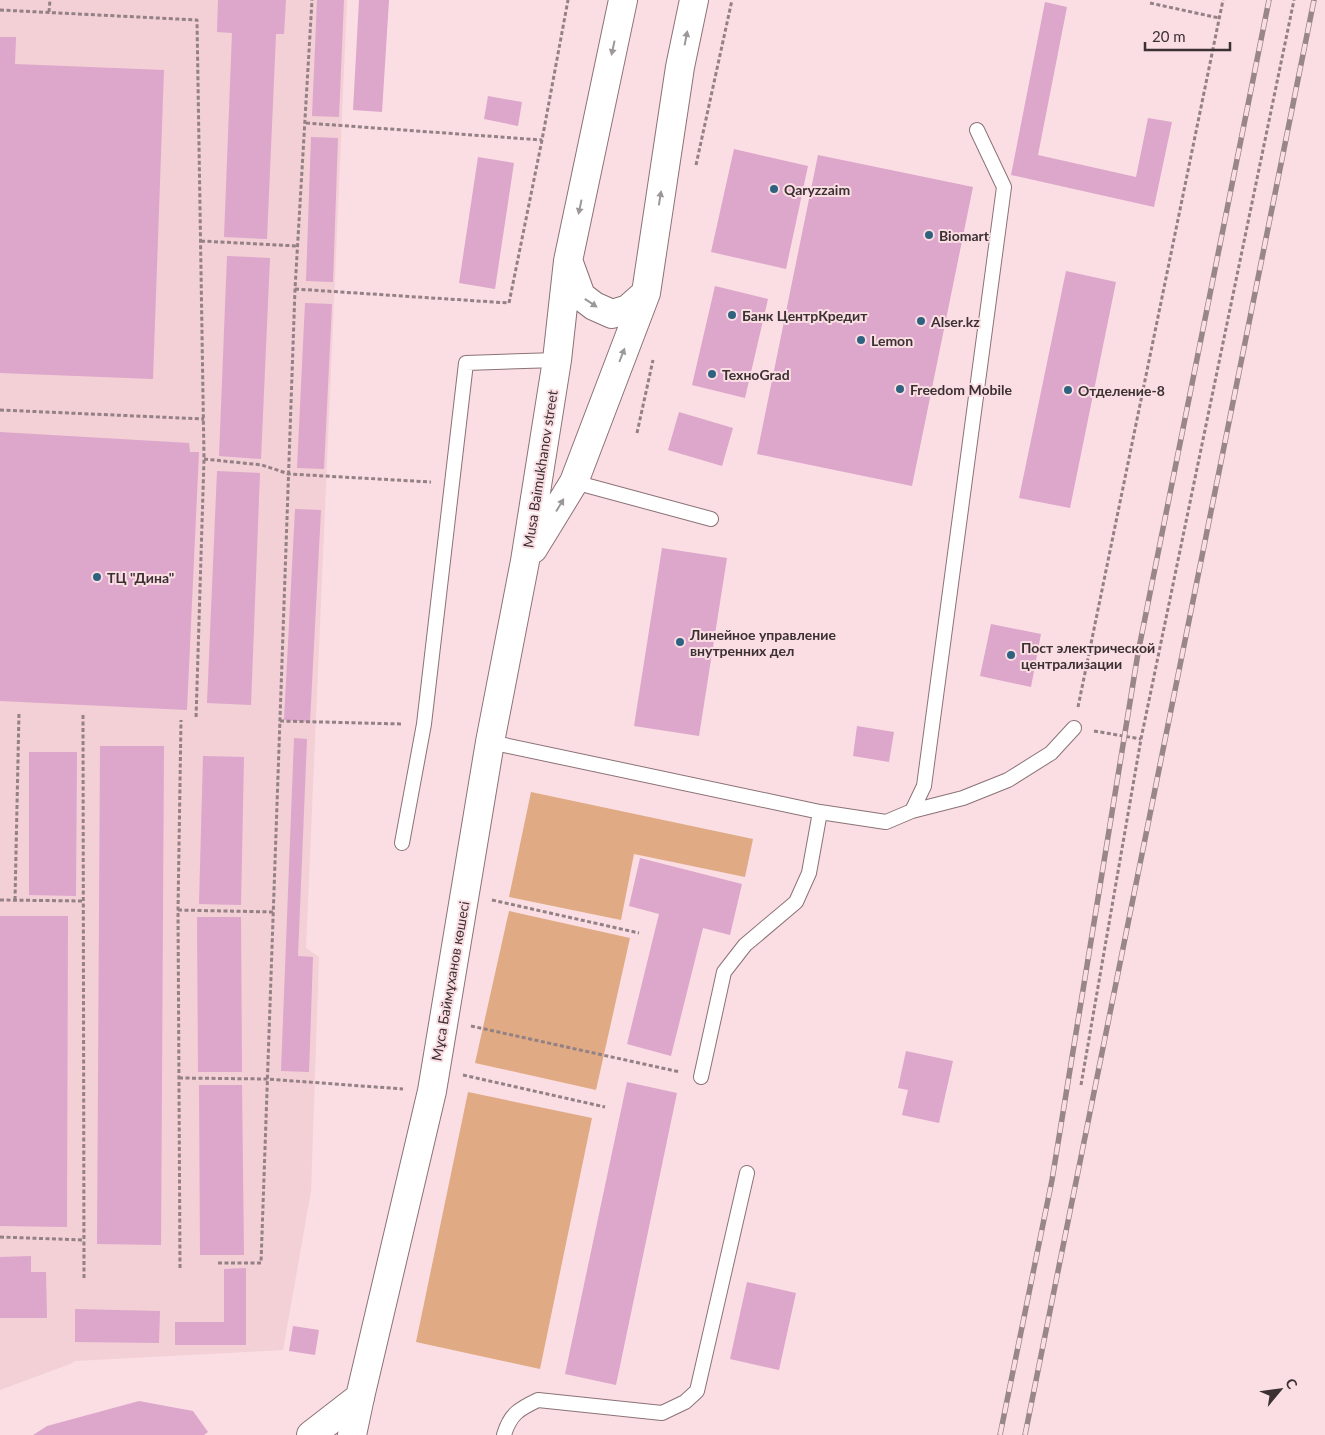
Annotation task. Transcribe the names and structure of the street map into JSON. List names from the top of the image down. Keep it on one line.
{"streets":{"main road":["Musa Baimukhanov street","Мұса Баймұханов көшесі"]},"crossings":[["Musa Baimukhanov street","Мұса Баймұханов көшесі"]],"places":["Qaryzzaim","Biomart","Банк ЦентрКредит","Alser.kz","Lemon","ТехноGrad","Freedom Mobile","Отделение-8","ТЦ \"Дина\"","Линейное управление внутренних дел","Пост электрической централизации"],"scale_bar":"20 m","north":"top right"}
